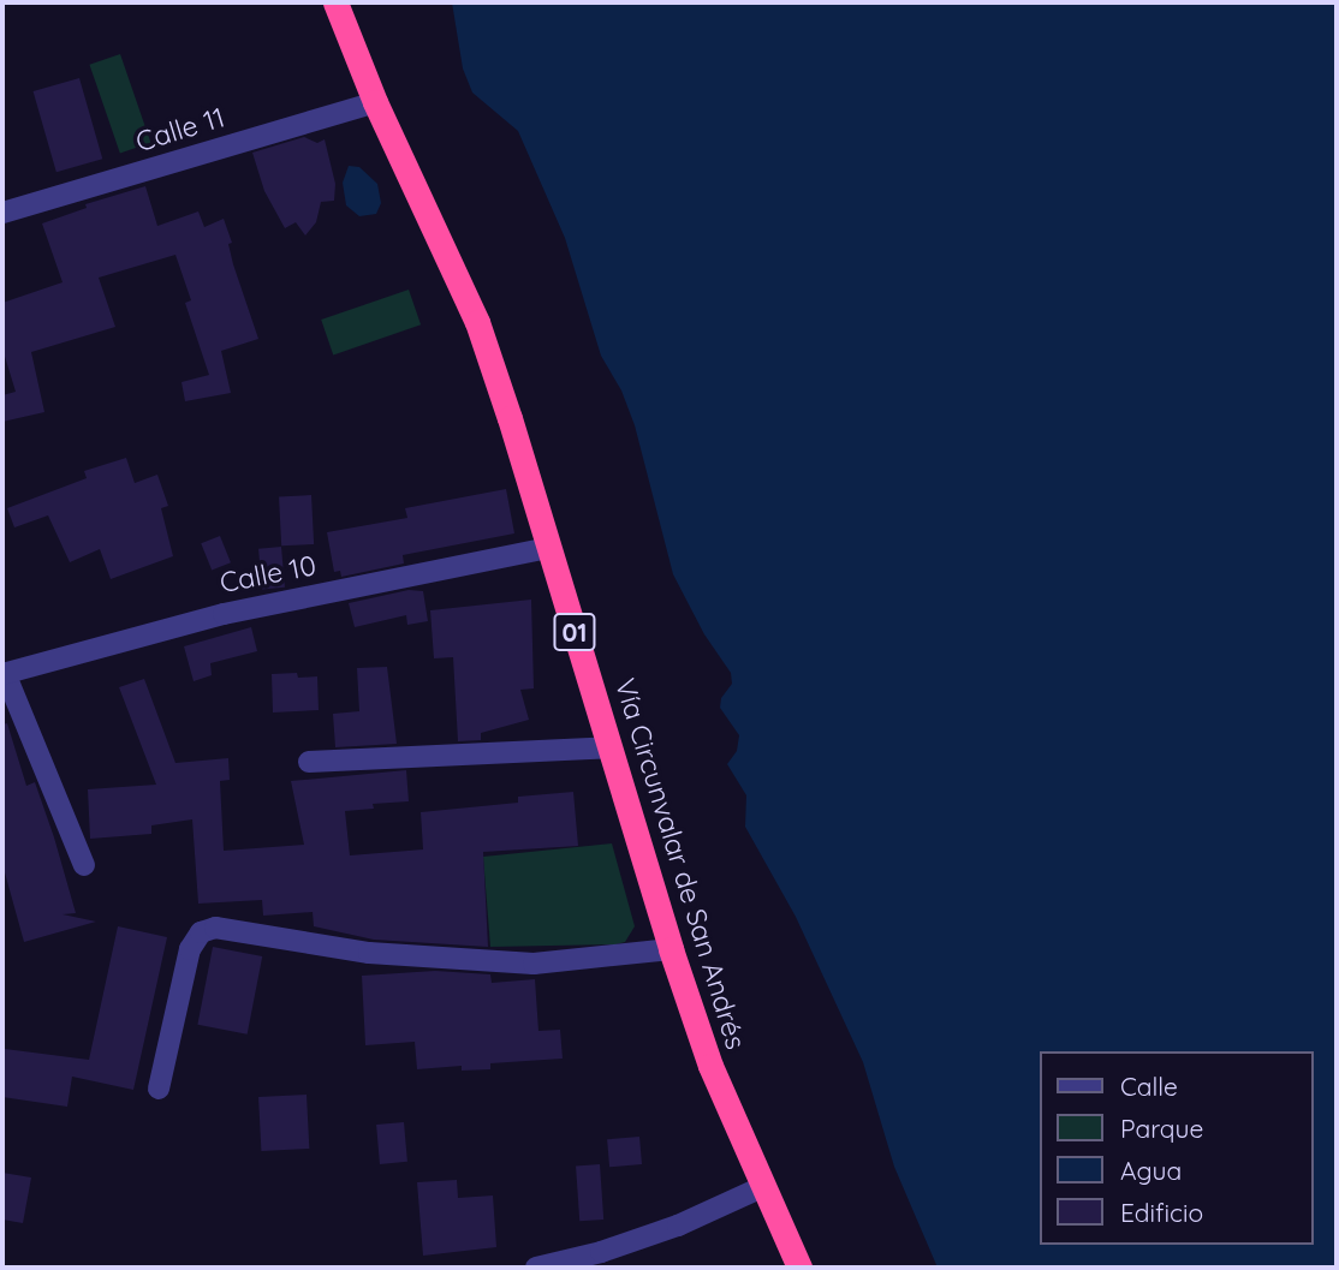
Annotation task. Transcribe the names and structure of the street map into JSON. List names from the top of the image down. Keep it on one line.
{"streets":{"highway":["01","Vía Circunvalar de San Andrés"],"street":["Calle 11","Calle 10"]},"crossings":[["Calle 11","Vía Circunvalar de San Andrés"],["Calle 10","Vía Circunvalar de San Andrés"]],"legend":["Calle","Parque","Agua","Edificio"]}
